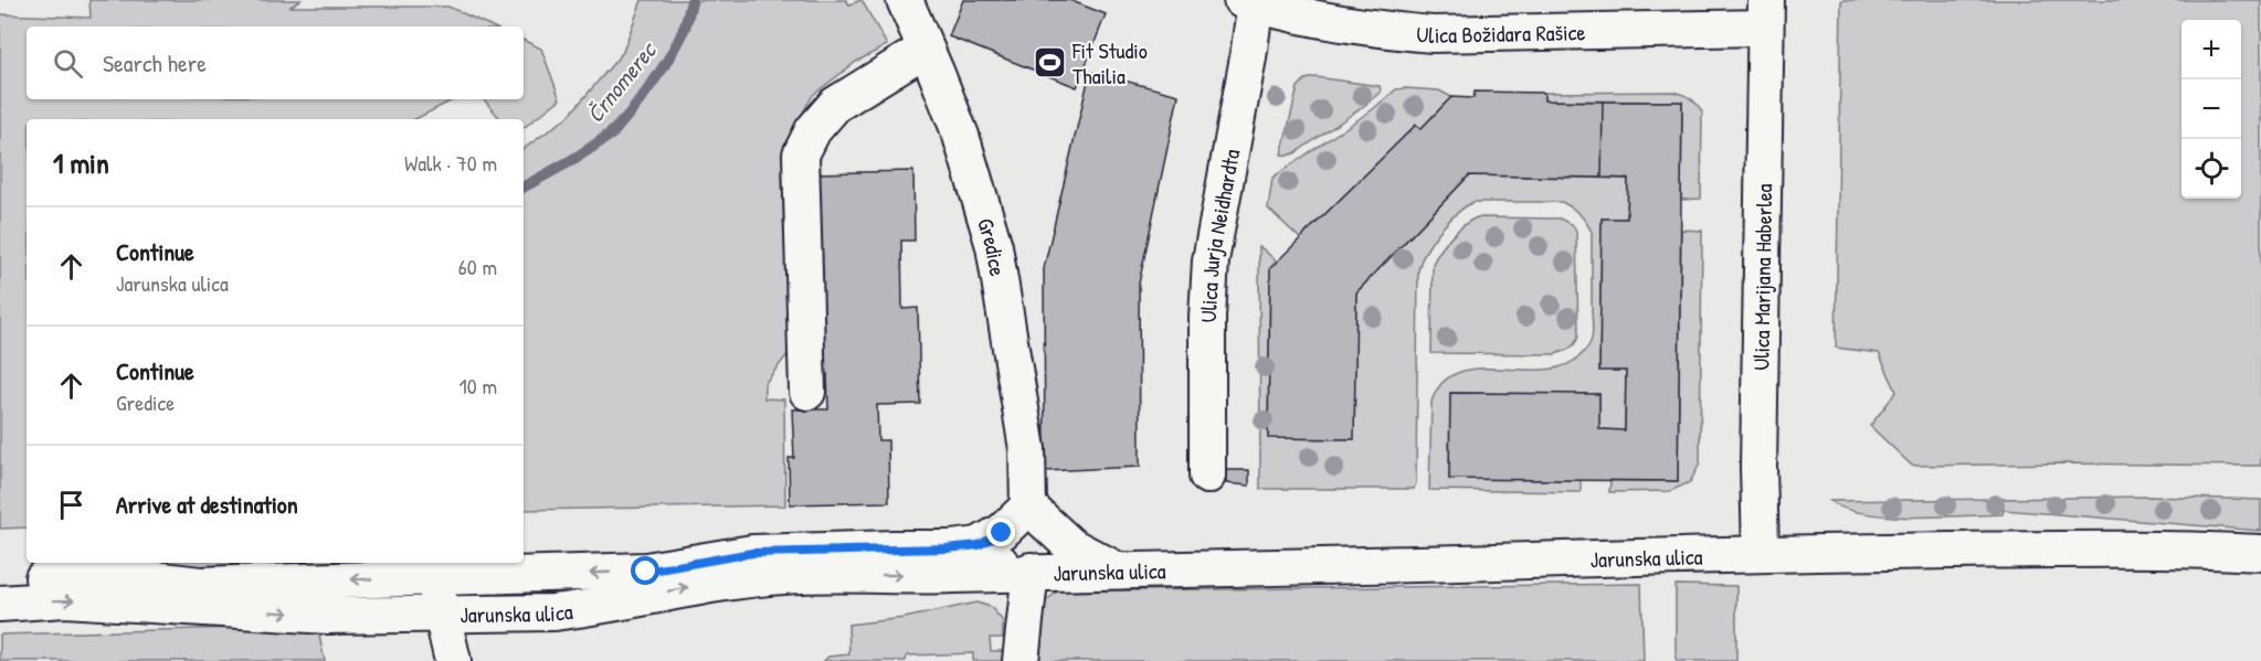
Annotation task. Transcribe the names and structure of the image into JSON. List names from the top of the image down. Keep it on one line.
{"streets":{"street":["Ulica Božidara Rašice","Ulica Jurja Neidhardta","Gredice","Ulica Marijana Haberlea","Jarunska ulica"]},"crossings":[["Ulica Božidara Rašice","Ulica Jurja Neidhardta"],["Ulica Božidara Rašice","Ulica Marijana Haberlea"],["Ulica Marijana Haberlea","Jarunska ulica"]],"water":["Črnomerec"],"places":{"sports":["Fit Studio Thailia"]},"page":{"map_buttons":["+","−"],"search":"Search here","heading":["1 min","Walk · 70 m"],"list":[["Continue","Jarunska ulica","60 m"],["Continue","Gredice","10 m"],"Arrive at destination"]}}
